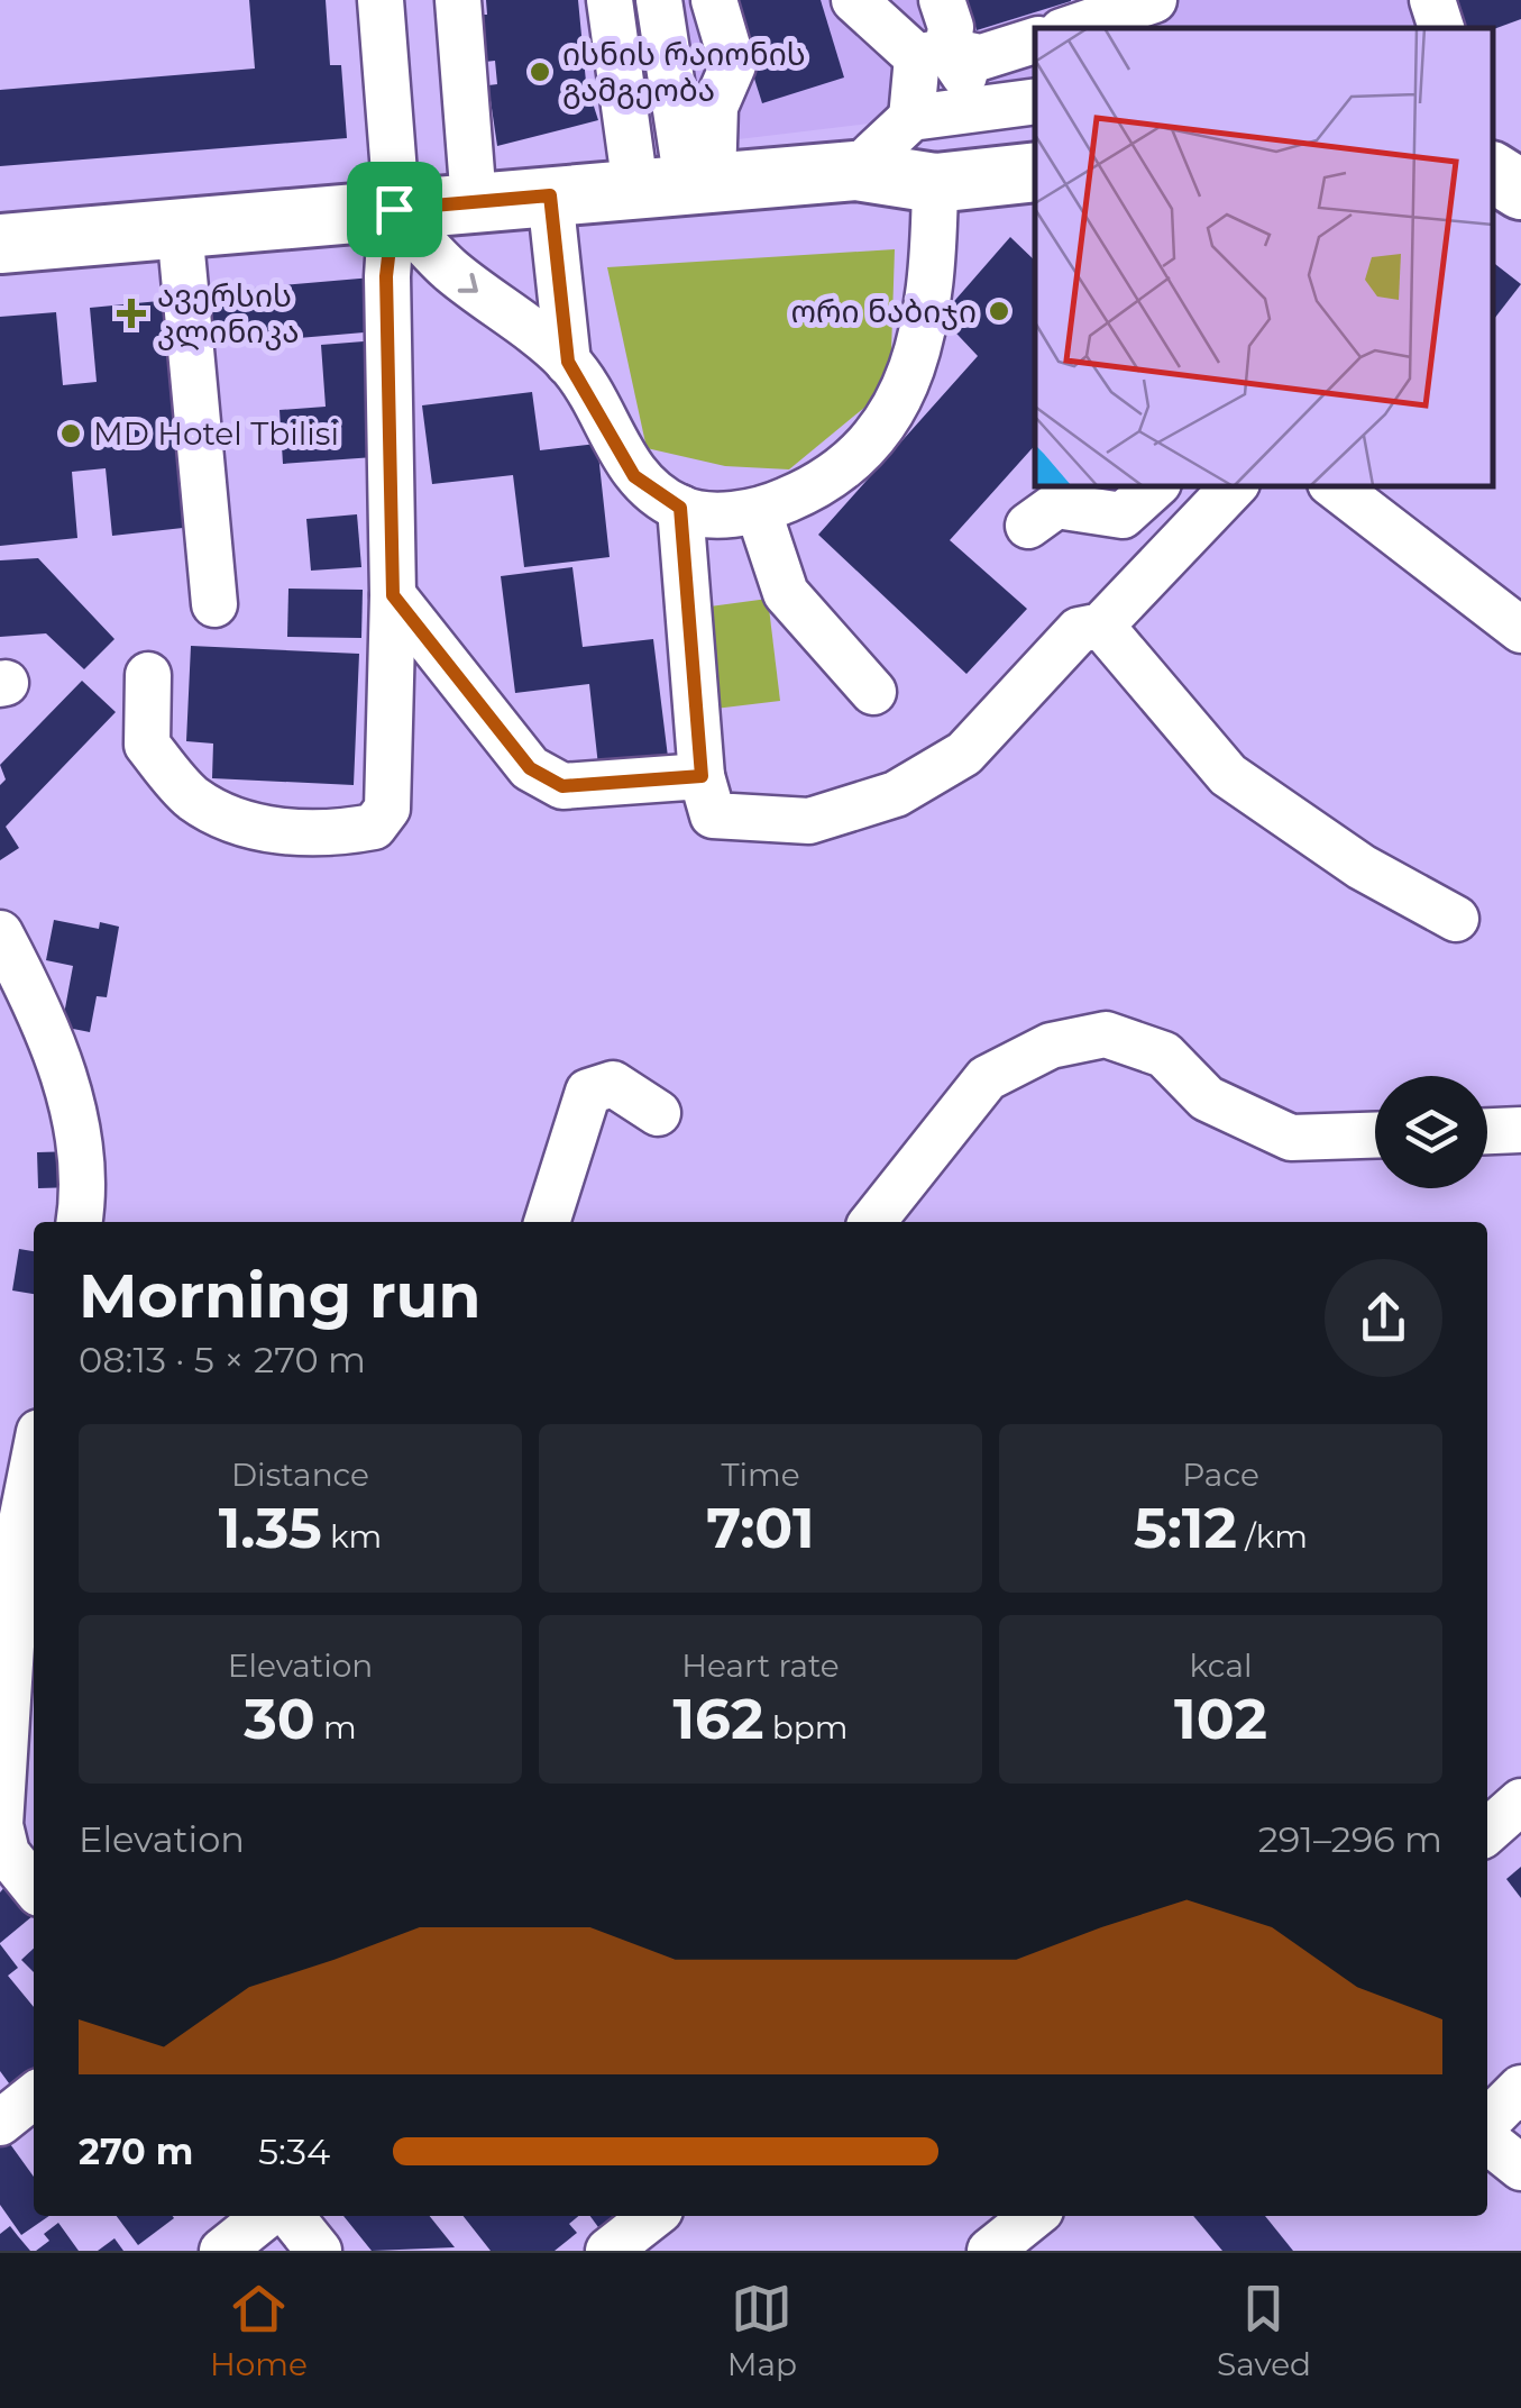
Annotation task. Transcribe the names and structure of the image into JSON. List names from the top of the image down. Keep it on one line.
{"places":{"other":["ისნის რაიონის გამგეობა","ორი ნაბიჯი","MD Hotel Tbilisi"],"health":["ავერსის კლინიკა"]},"page":{"heading":["Morning run","08:13 · 5 × 270 m"],"stats":[["Distance","1.35 km"],["Time","7:01"],["Pace","5:12 /km"],["Elevation","30 m"],["Heart rate","162 bpm"],["kcal","102"]],"chart":["Elevation","291–296 m"],"list":[{"name":"270 m","note":"5:34"}],"tabs":["Home","Map","Saved"]}}
